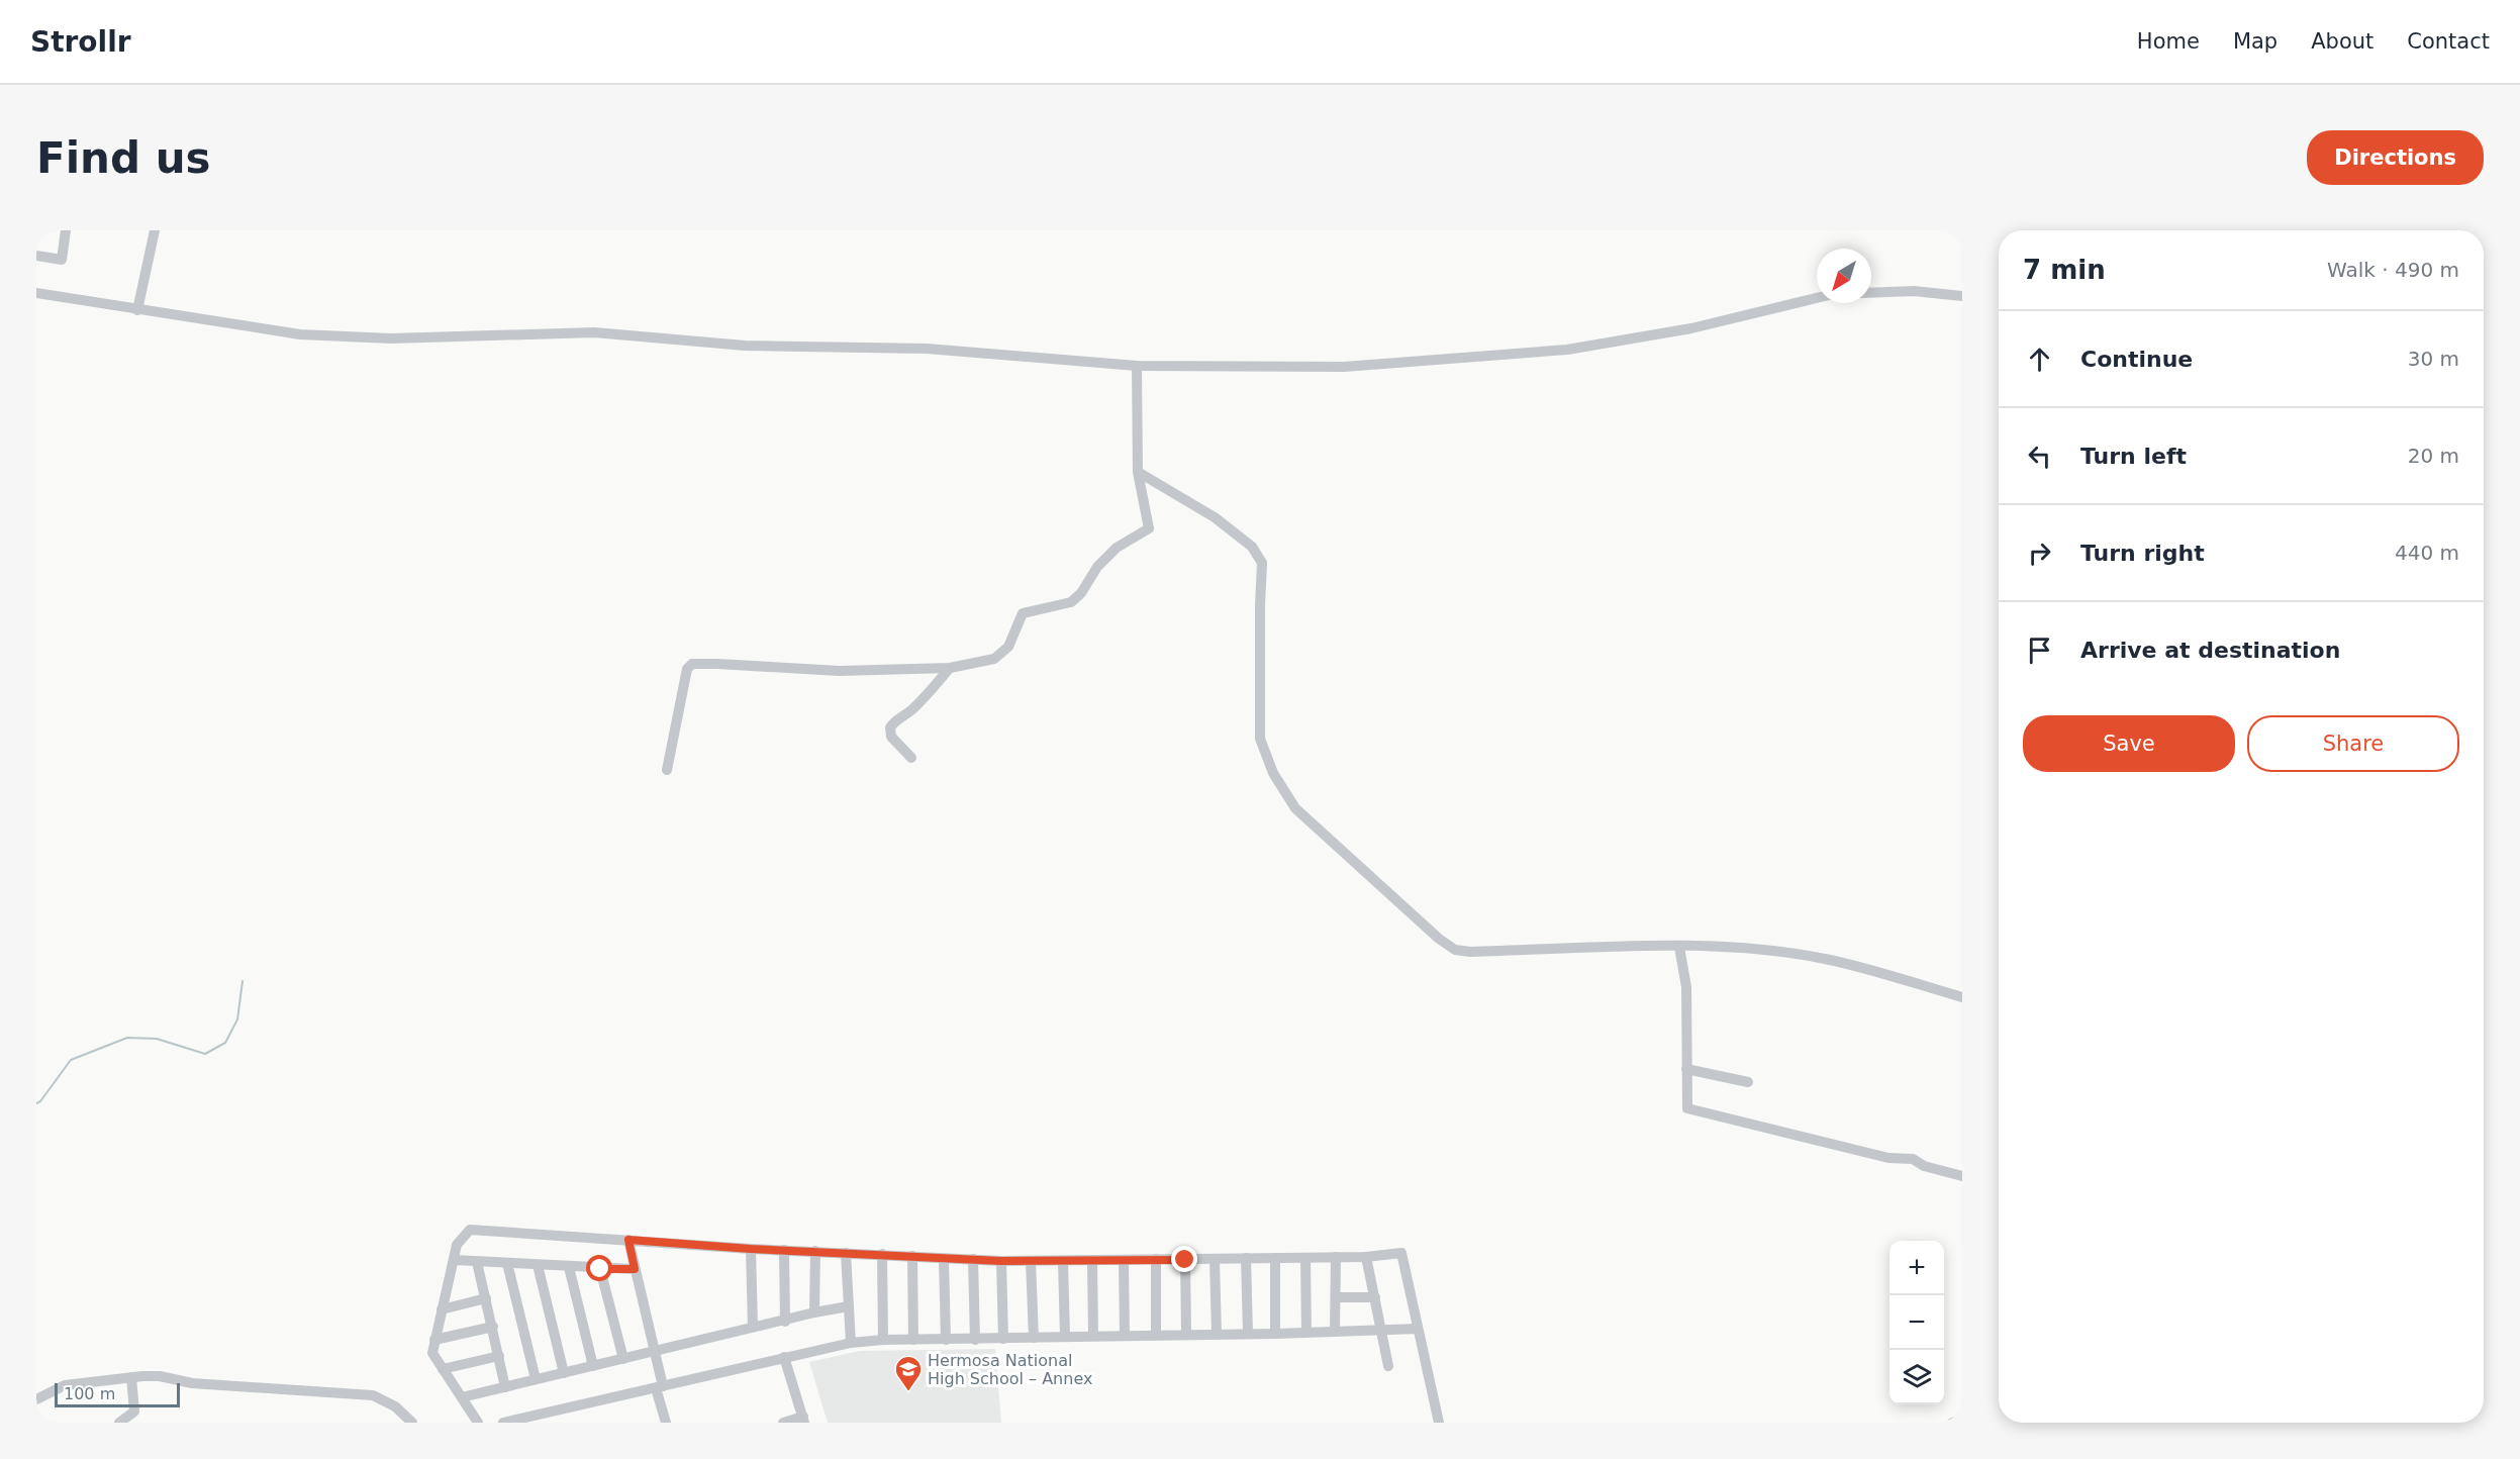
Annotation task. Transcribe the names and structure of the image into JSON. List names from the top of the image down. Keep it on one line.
{"places":{"school or university":["Hermosa National High School – Annex"]},"scale_bar":"100 m","north":"bottom left","page":{"header":"Strollr","nav":["Home","Map","About","Contact"],"buttons":["Directions",["Save","Share"]],"title":"Find us","heading":["7 min","Walk · 490 m"],"list":[["Continue","30 m"],["Turn left","20 m"],["Turn right","440 m"],"Arrive at destination"],"map_buttons":["+","−"],"scale":"100 m"}}
